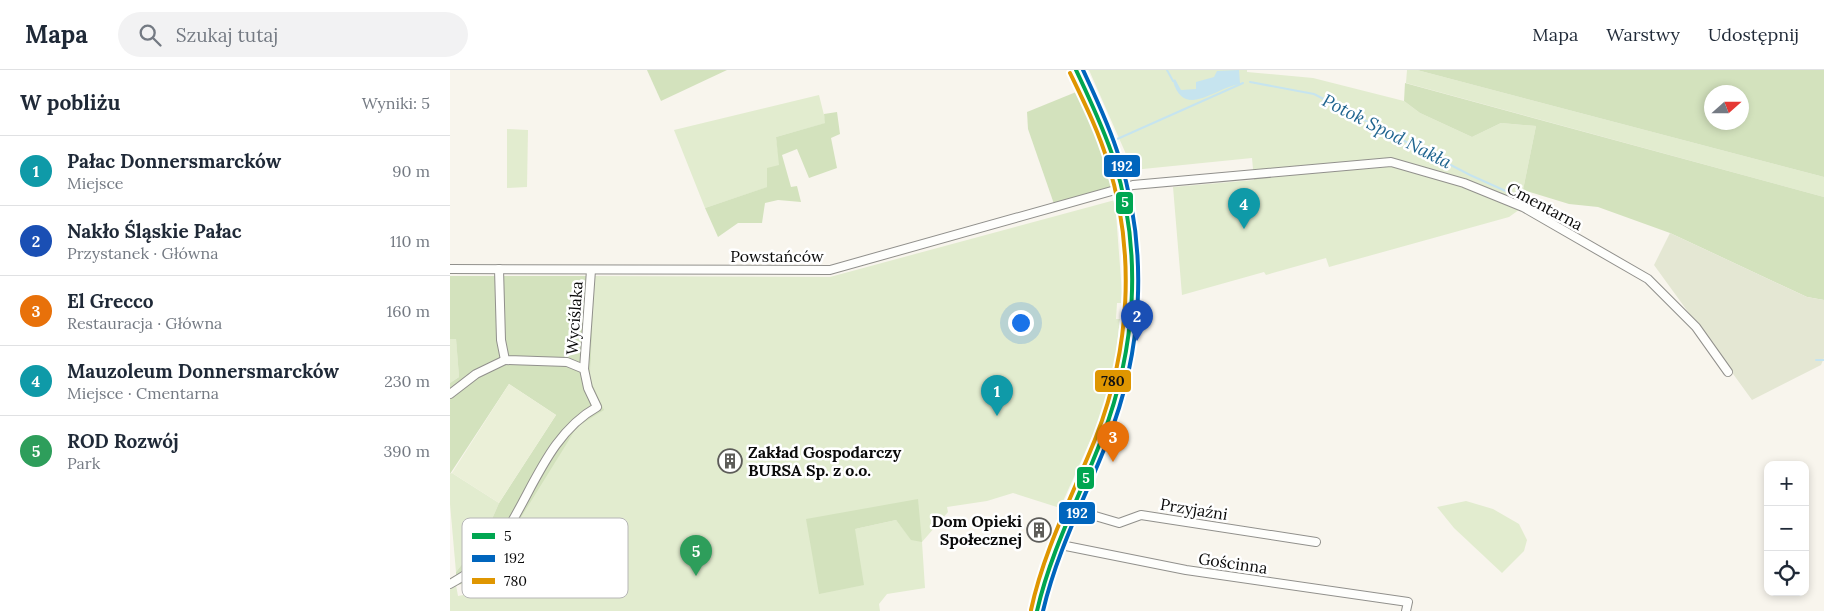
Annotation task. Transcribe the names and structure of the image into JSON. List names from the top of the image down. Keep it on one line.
{"streets":{"street":["Cmentarna","Powstańców","Wyciślaka","Przyjaźni","Gościnna"]},"crossings":[["Cmentarna","Powstańców"],["Powstańców","Wyciślaka"]],"water":["Potok Spod Nakła"],"places":{"building":["Zakład Gospodarczy BURSA Sp. z o.o.","Dom Opieki Społecznej"]},"lines":["transit line 5","transit line 192","transit line 780"],"legend":["5","192","780"],"north":"right","page":{"header":"Mapa","search":"Szukaj tutaj","nav":["Mapa","Warstwy","Udostępnij"],"heading":["W pobliżu","Wyniki: 5"],"list":[{"mark":"1","name":"Pałac Donnersmarcków","note":"Miejsce","value":"90 m"},{"mark":"2","name":"Nakło Śląskie Pałac","note":"Przystanek · Główna","value":"110 m"},{"mark":"3","name":"El Grecco","note":"Restauracja · Główna","value":"160 m"},{"mark":"4","name":"Mauzoleum Donnersmarcków","note":"Miejsce · Cmentarna","value":"230 m"},{"mark":"5","name":"ROD Rozwój","note":"Park","value":"390 m"}],"pins":["4","2","1","3","5"],"map_buttons":["+","−"]}}
